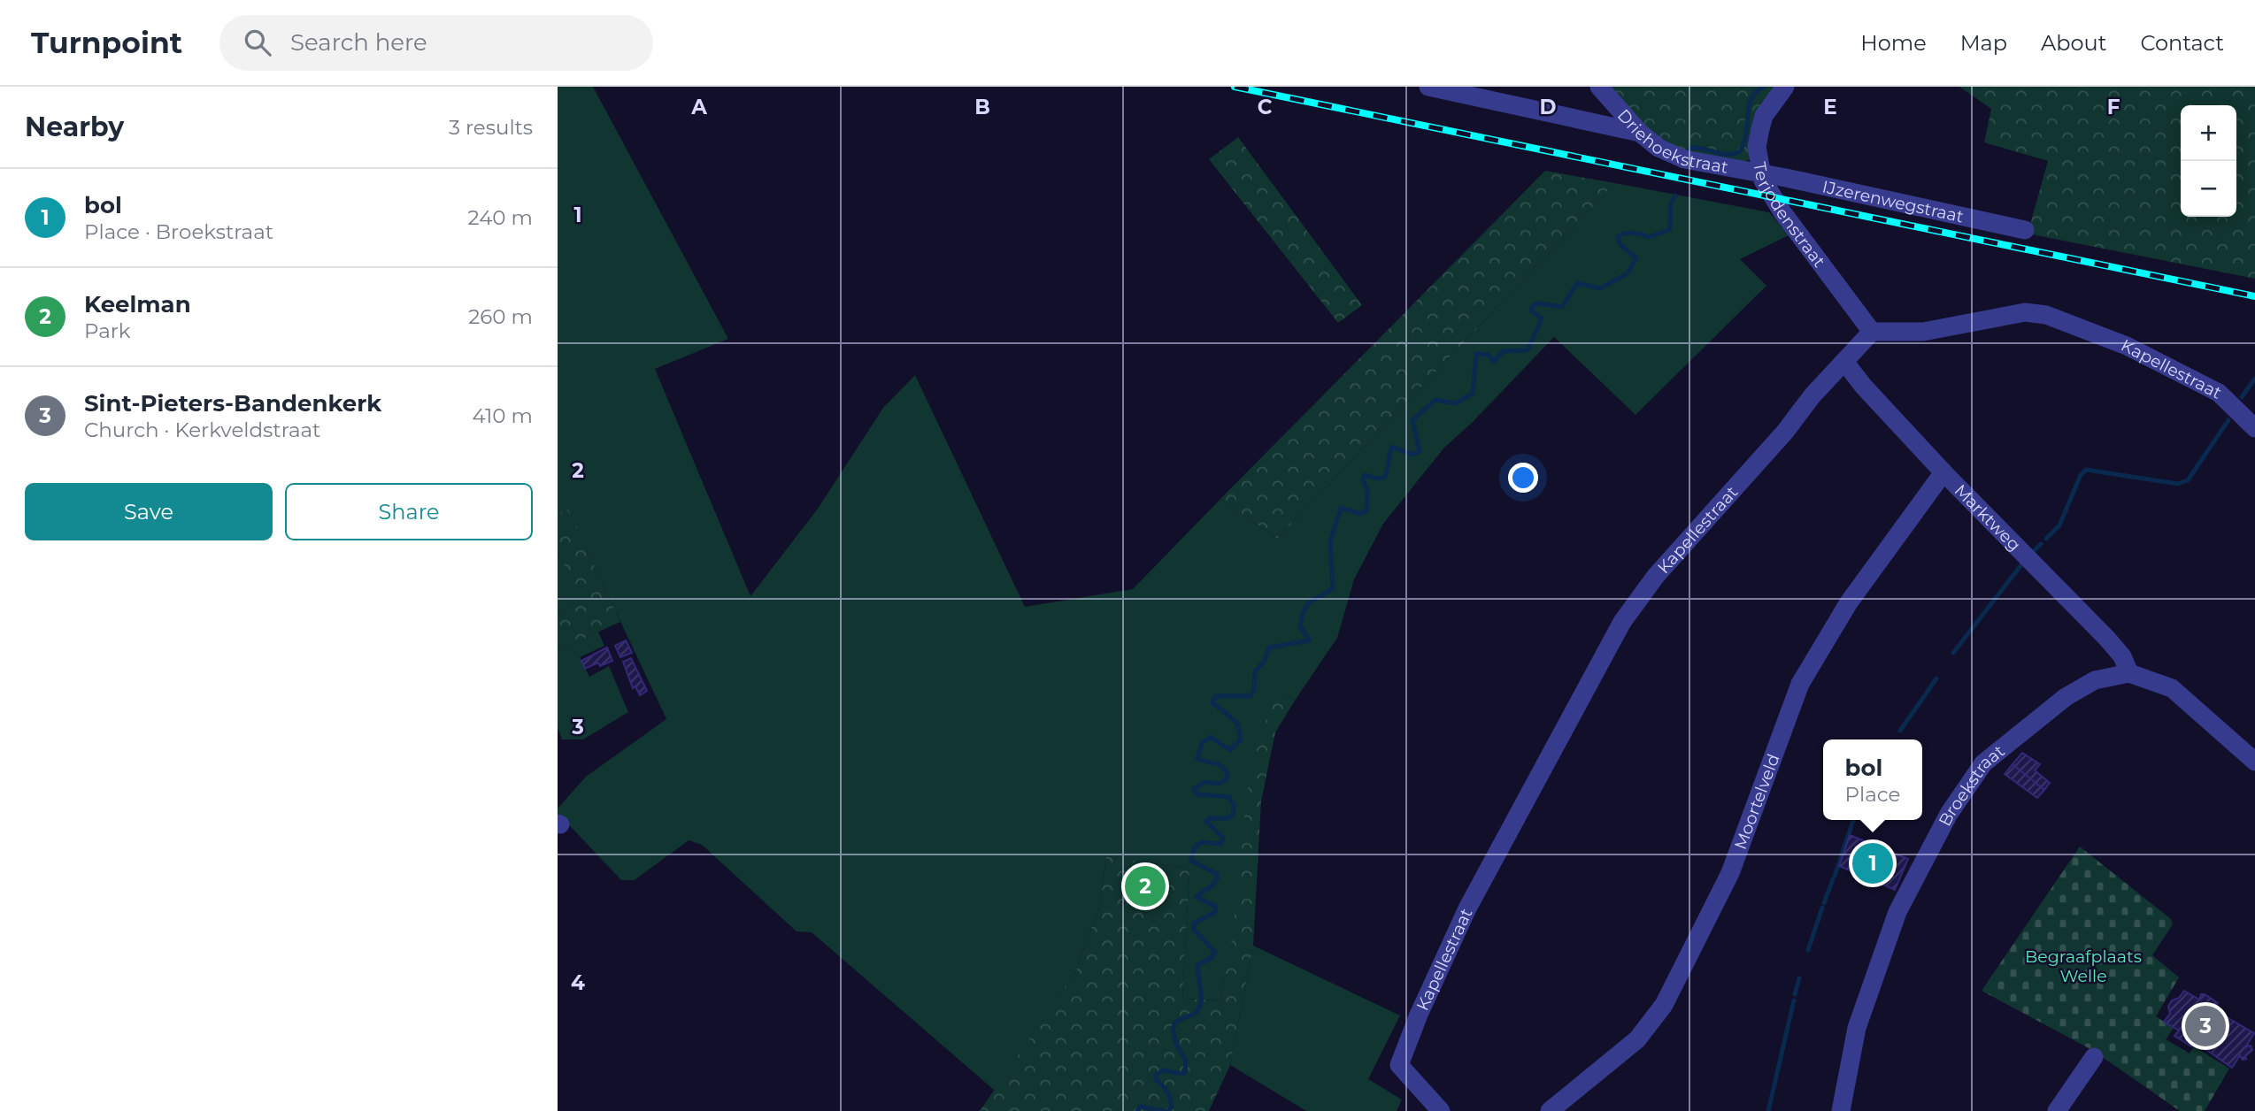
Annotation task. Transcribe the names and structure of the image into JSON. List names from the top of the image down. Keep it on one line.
{"streets":{"street":["Driehoekstraat","IJzerenwegstraat","Terjodenstraat","Kapellestraat","Marktweg","Broekstraat","Moortelveld"]},"crossings":[["Driehoekstraat","IJzerenwegstraat"],["Driehoekstraat","Terjodenstraat"],["IJzerenwegstraat","Terjodenstraat"],["Terjodenstraat","Kapellestraat"],["Kapellestraat","Marktweg"],["Marktweg","Broekstraat"],["Marktweg","Moortelveld"]],"parks":["Begraafplaats Welle"],"page":{"header":"Turnpoint","search":"Search here","nav":["Home","Map","About","Contact"],"heading":["Nearby","3 results"],"map_buttons":["+","−"],"list":[{"mark":"1","name":"bol","note":"Place · Broekstraat","value":"240 m"},{"mark":"2","name":"Keelman","note":"Park","value":"260 m"},{"mark":"3","name":"Sint-Pieters-Bandenkerk","note":"Church · Kerkveldstraat","value":"410 m"}],"buttons":["Save","Share"],"popup":["bol","Place"],"pins":["1","2","3"]},"grid":{"columns":["A","B","C","D","E","F"],"rows":["1","2","3","4"]}}
